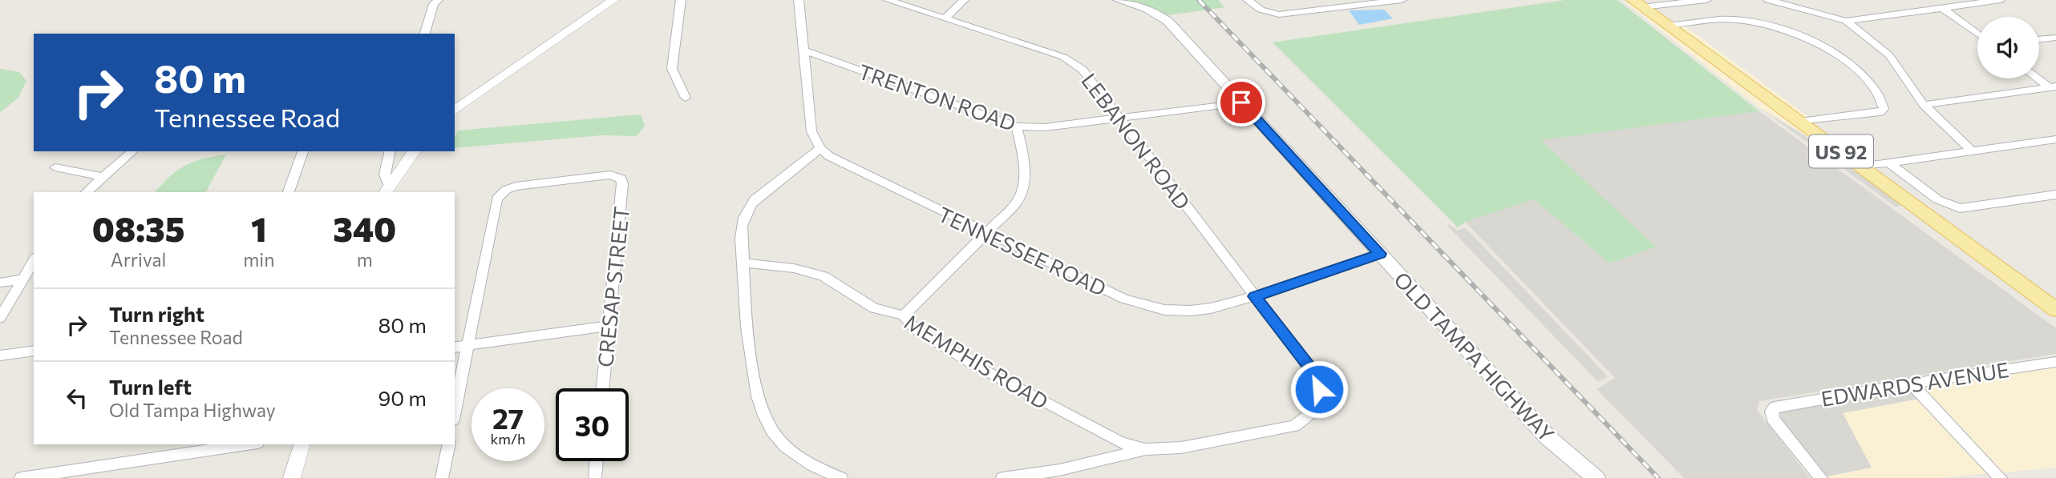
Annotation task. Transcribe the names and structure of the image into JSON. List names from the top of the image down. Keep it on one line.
{"streets":{"main road":["US 92","OLD TAMPA HIGHWAY"],"street":["TRENTON ROAD","LEBANON ROAD","TENNESSEE ROAD","CRESAP STREET","MEMPHIS ROAD","EDWARDS AVENUE"]},"crossings":[["TRENTON ROAD","LEBANON ROAD"],["TRENTON ROAD","OLD TAMPA HIGHWAY"],["LEBANON ROAD","TENNESSEE ROAD"],["LEBANON ROAD","MEMPHIS ROAD"],["TENNESSEE ROAD","OLD TAMPA HIGHWAY"]],"page":{"turn":["80 m","Tennessee Road"],"eta":["08:35","Arrival","1","min","340","m"],"list":[{"name":"Turn right","note":"Tennessee Road","value":"80 m"},{"name":"Turn left","note":"Old Tampa Highway","value":"90 m"}],"speed":"27 km/h","limit":"30"}}
